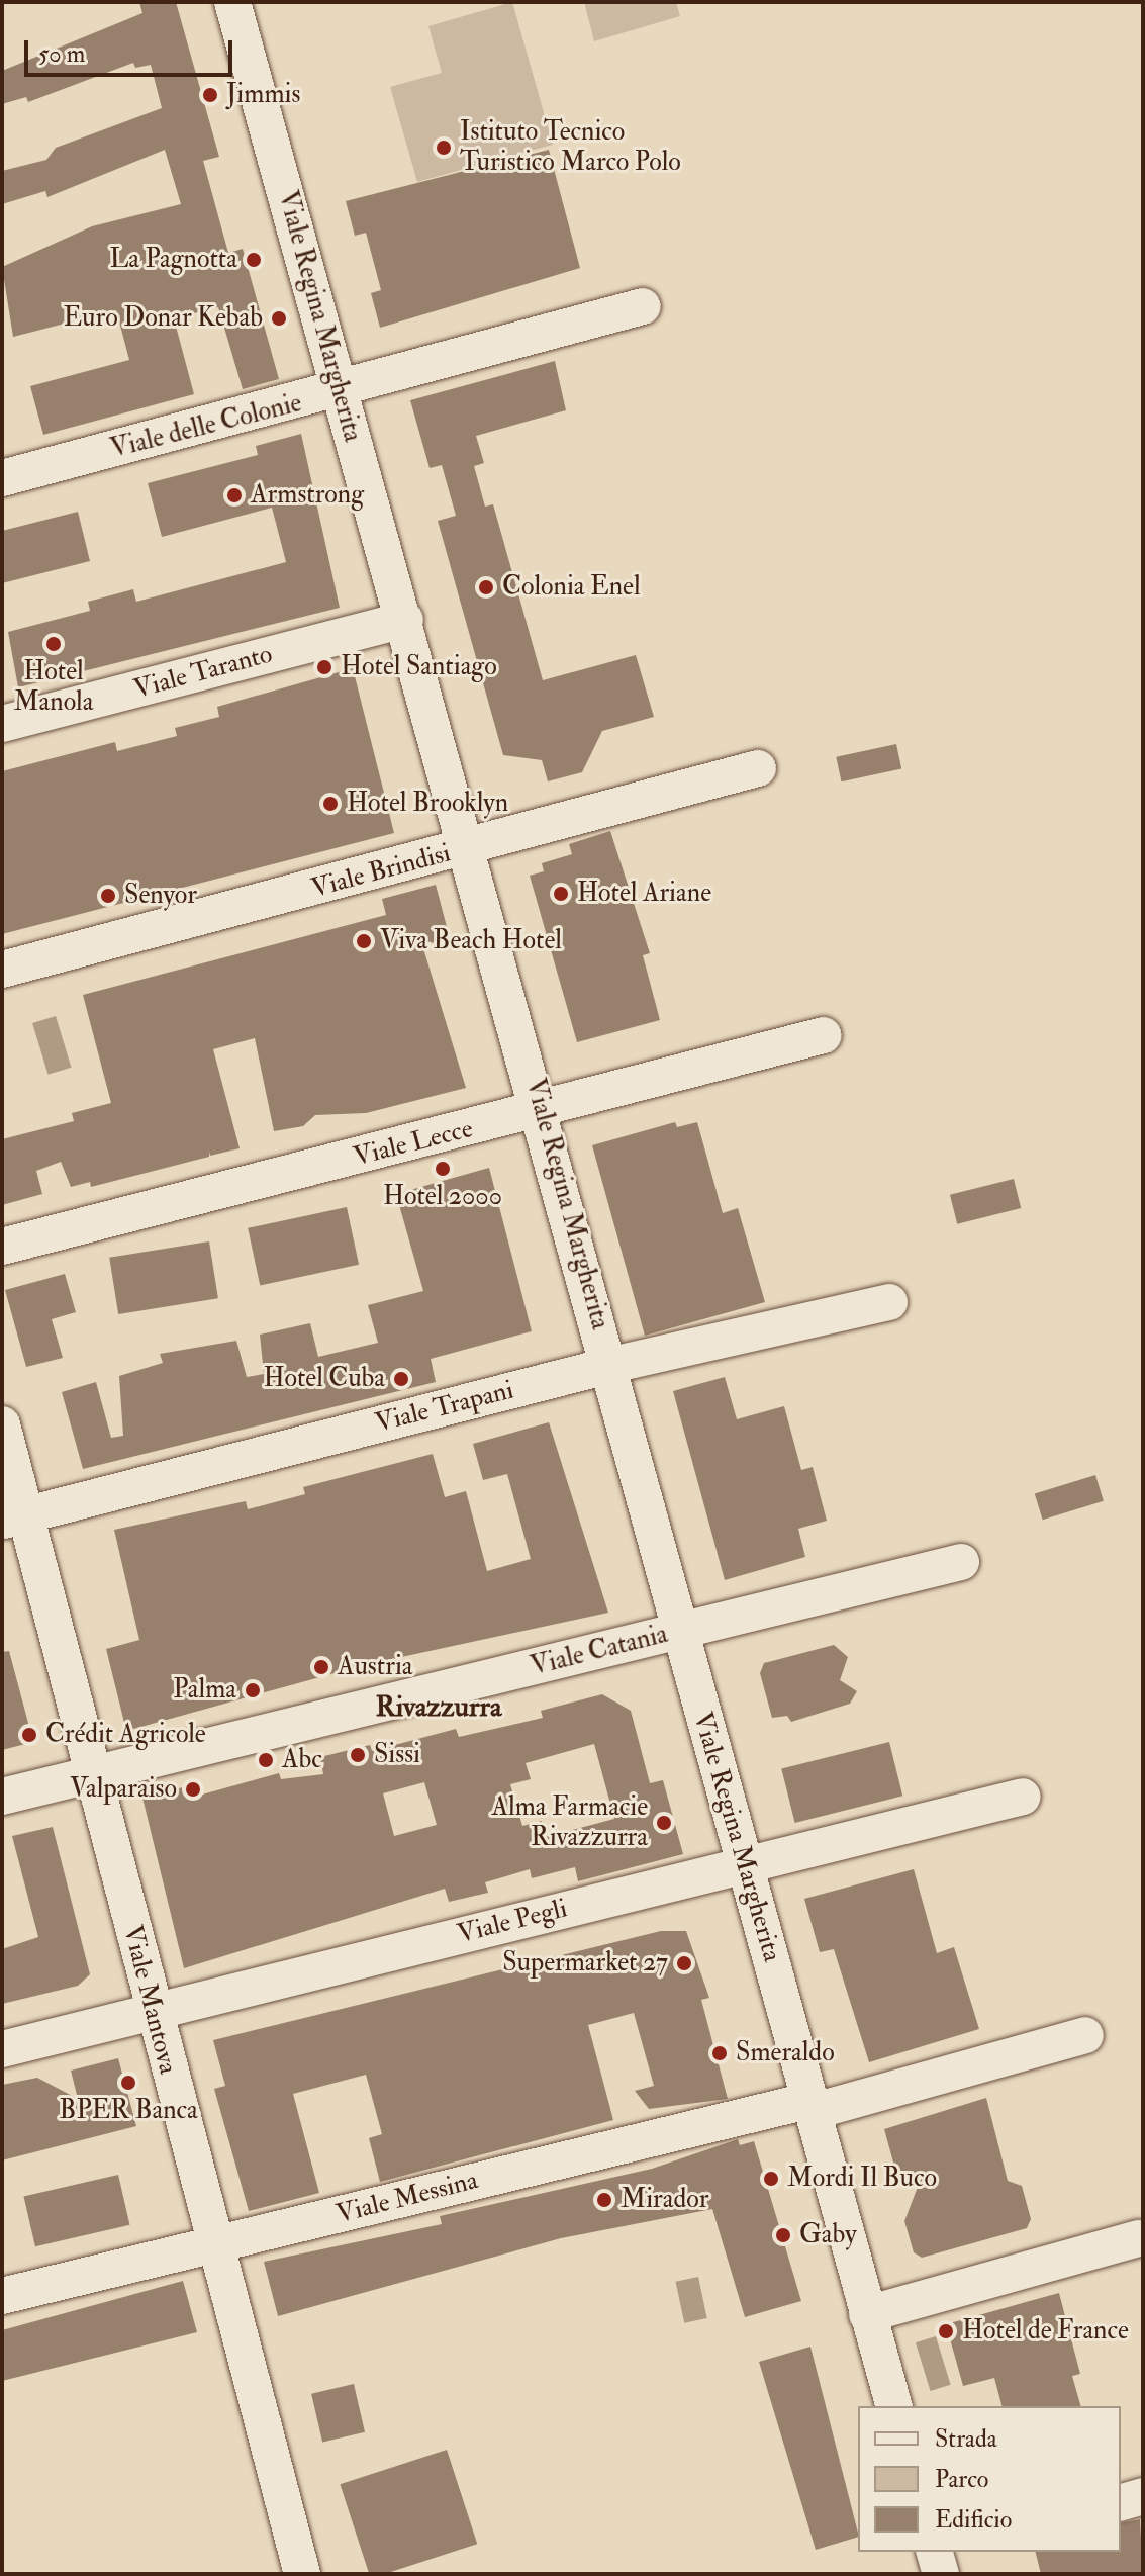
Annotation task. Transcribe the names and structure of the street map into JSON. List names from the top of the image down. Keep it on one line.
{"streets":{"street":["Viale Regina Margherita","Viale delle Colonie","Viale Taranto","Viale Brindisi","Viale Lecce","Viale Trapani","Viale Catania","Viale Pegli","Viale Mantova","Viale Messina"]},"crossings":[["Viale Regina Margherita","Viale delle Colonie"],["Viale Regina Margherita","Viale Taranto"],["Viale Regina Margherita","Viale Brindisi"],["Viale Regina Margherita","Viale Lecce"],["Viale Regina Margherita","Viale Trapani"],["Viale Regina Margherita","Viale Catania"],["Viale Regina Margherita","Viale Pegli"],["Viale Regina Margherita","Viale Messina"],["Viale Trapani","Viale Mantova"],["Viale Catania","Viale Mantova"],["Viale Pegli","Viale Mantova"],["Viale Mantova","Viale Messina"]],"districts":["Rivazzurra"],"places":["Jimmis","Istituto Tecnico Turistico Marco Polo","La Pagnotta","Euro Donar Kebab","Armstrong","Colonia Enel","Hotel Manola","Hotel Santiago","Hotel Brooklyn","Hotel Ariane","Senyor","Viva Beach Hotel","Hotel 2000","Hotel Cuba","Austria","Palma","Crédit Agricole","Sissi","Abc","Valparaiso","Alma Farmacie Rivazzurra","Supermarket 27","Smeraldo","BPER Banca","Mordi Il Buco","Mirador","Gaby","Hotel de France"],"legend":["Strada","Parco","Edificio"],"scale_bar":"50 m"}
